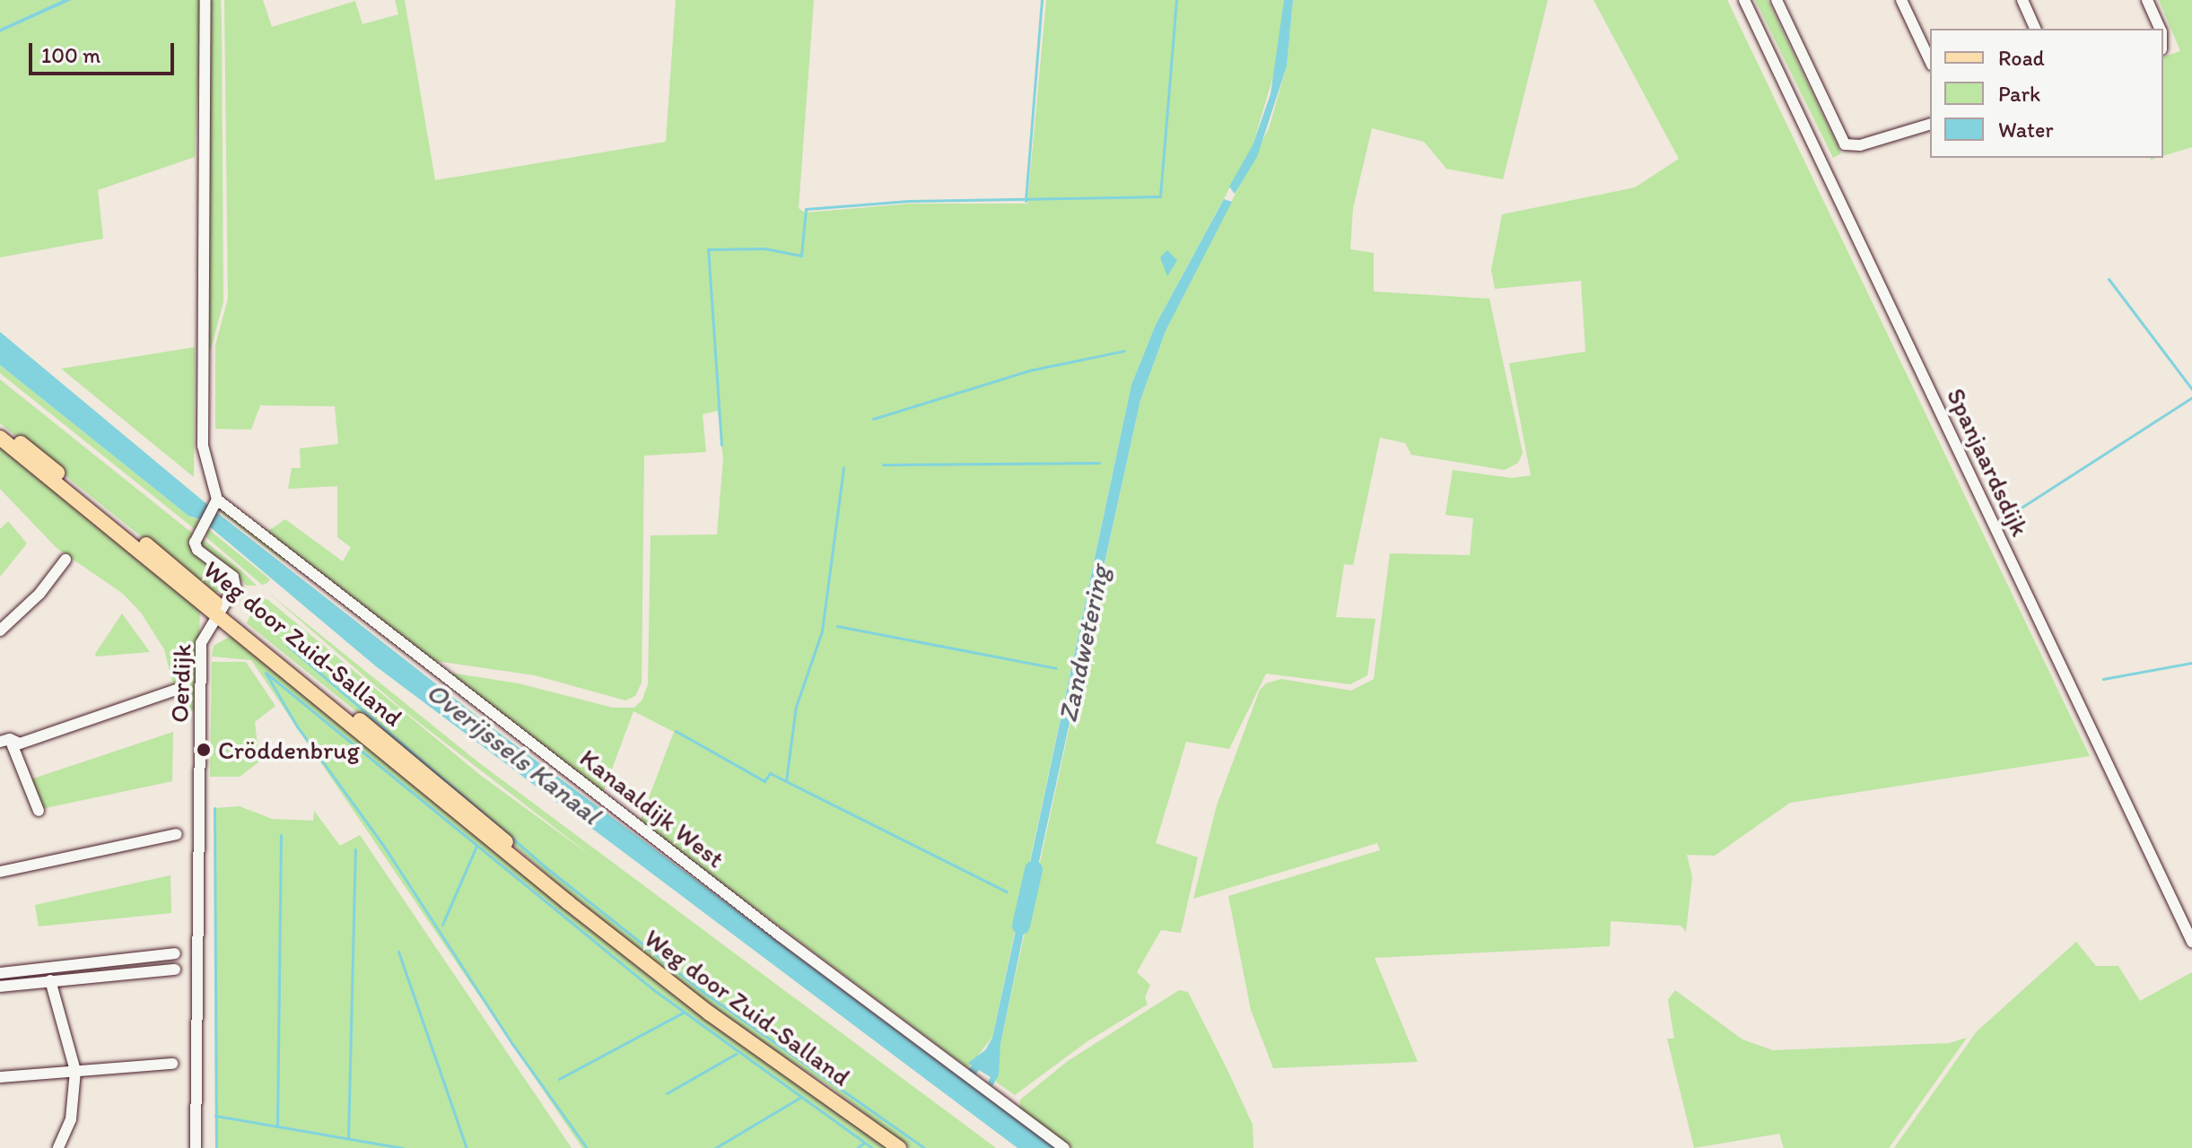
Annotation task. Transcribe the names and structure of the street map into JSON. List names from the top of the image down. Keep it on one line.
{"streets":{"main road":["Weg door Zuid-Salland"],"street":["Spanjaardsdijk","Oerdijk","Kanaaldijk West"]},"crossings":[["Weg door Zuid-Salland","Oerdijk"],["Oerdijk","Kanaaldijk West"]],"water":["Zandwetering","Overijssels Kanaal"],"places":["Cröddenbrug"],"legend":["Road","Park","Water"],"scale_bar":"100 m"}
